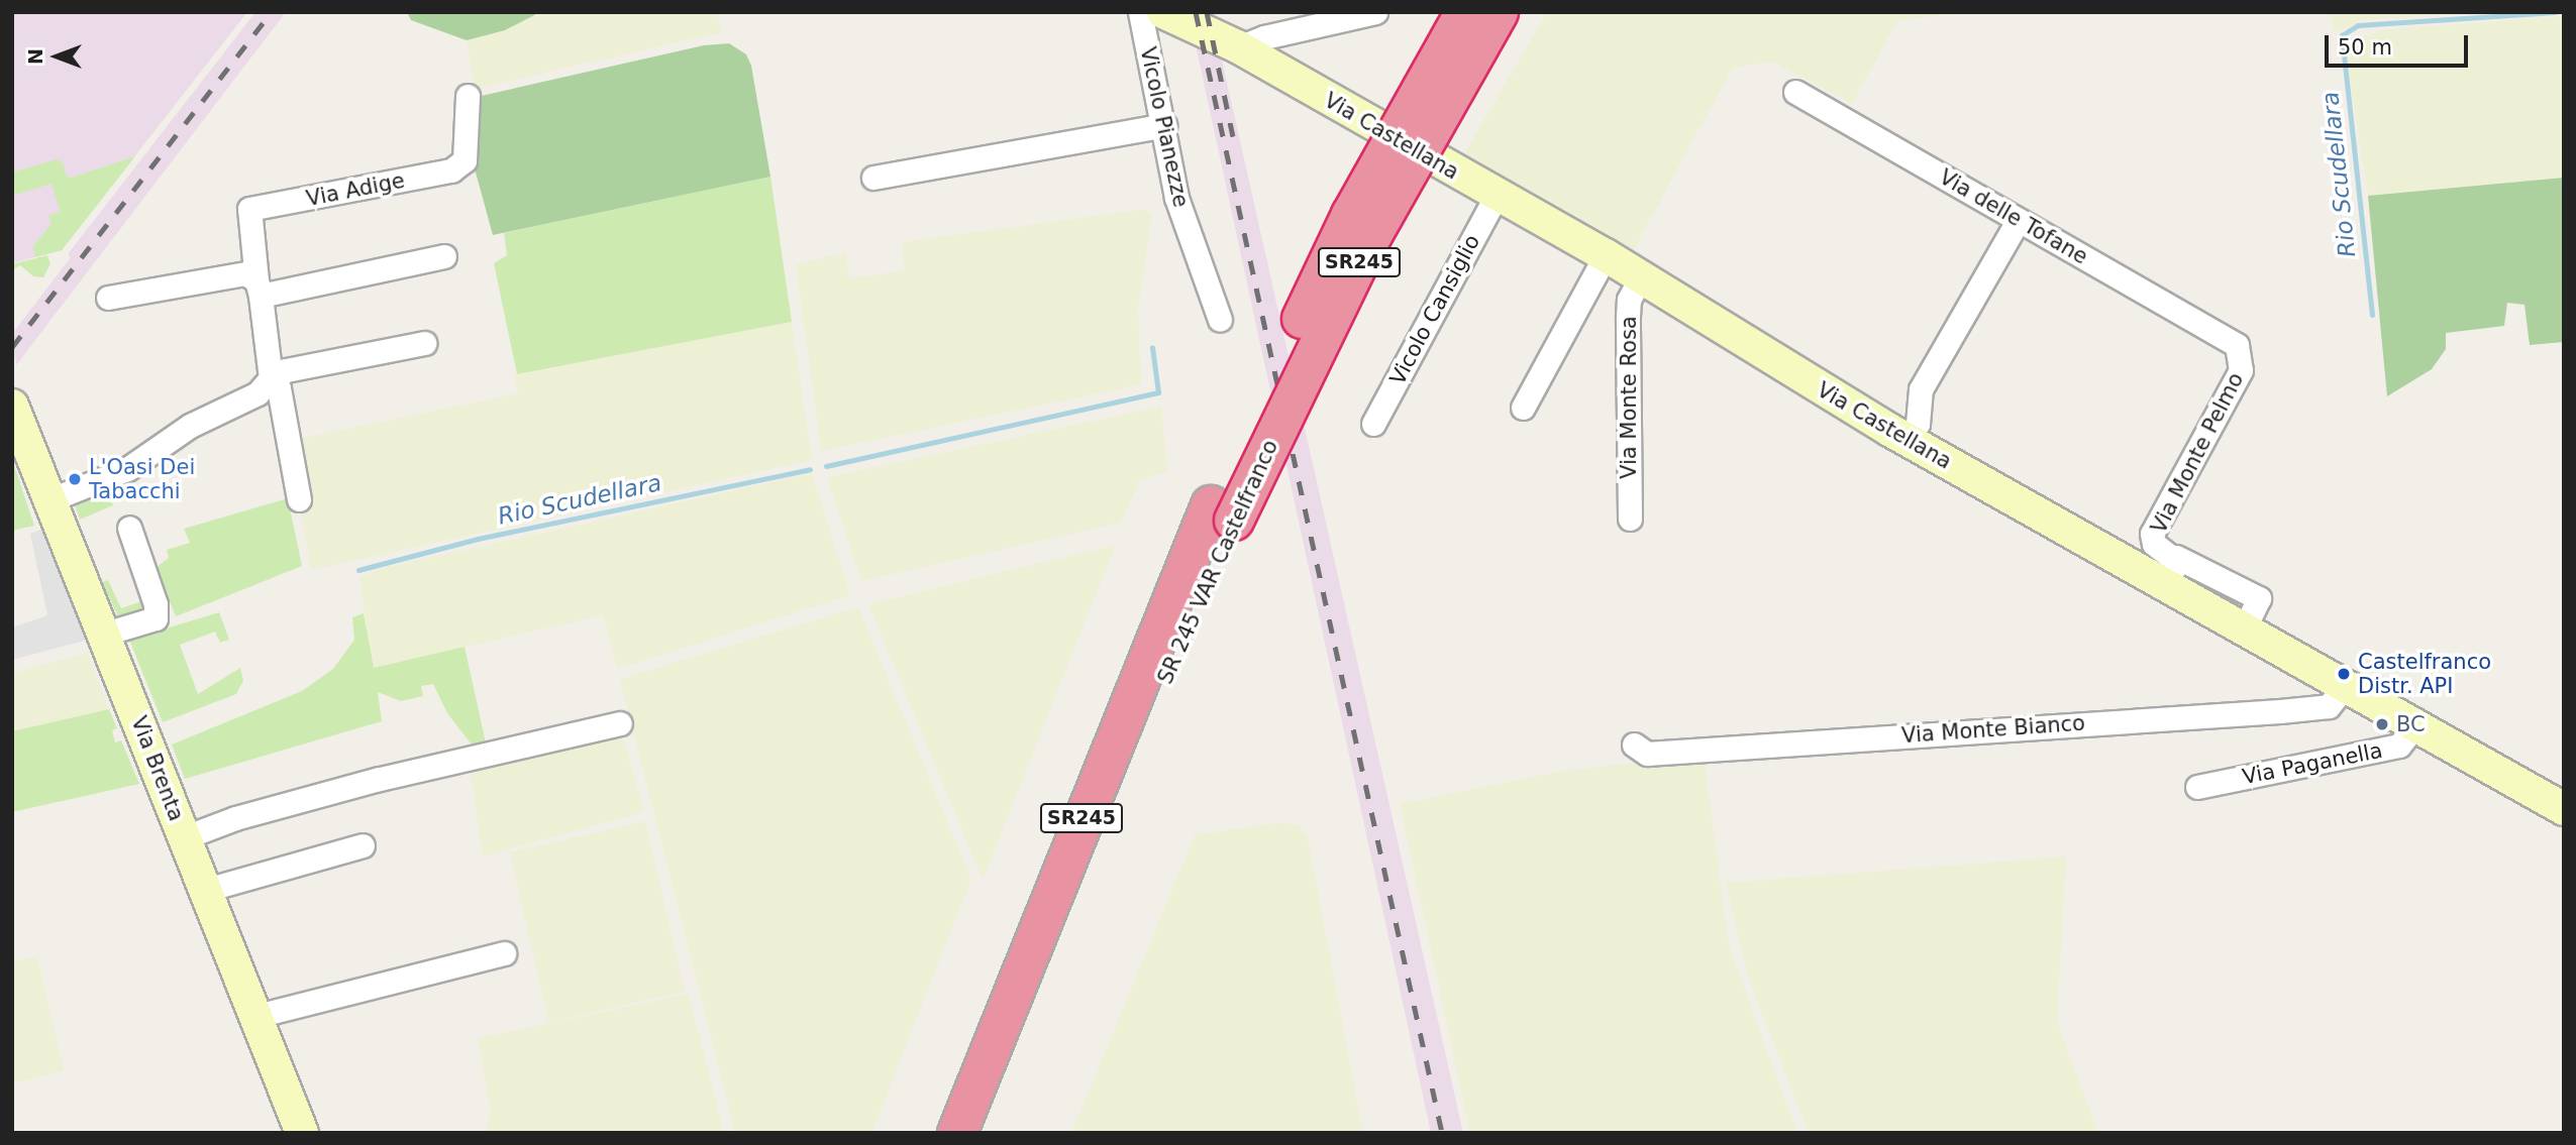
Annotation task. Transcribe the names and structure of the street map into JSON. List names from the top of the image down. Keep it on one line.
{"streets":{"highway":["SR245","SR 245 VAR Castelfranco"],"street":["Vicolo Pianezze","Via Castellana","Via Adige","Via delle Tofane","Vicolo Cansiglio","Via Monte Rosa","Via Monte Pelmo","Via Monte Bianco","Via Paganella","Via Brenta"]},"crossings":[["Via Castellana","Vicolo Cansiglio"],["Via Castellana","Via Monte Rosa"],["Via Castellana","Via Monte Pelmo"],["Via Castellana","Via Monte Bianco"],["Via Castellana","Via Paganella"],["Via delle Tofane","Via Monte Pelmo"]],"water":["Rio Scudellara"],"places":["L'Oasi Dei Tabacchi","Castelfranco Distr. API","BC"],"scale_bar":"50 m","north":"left"}
